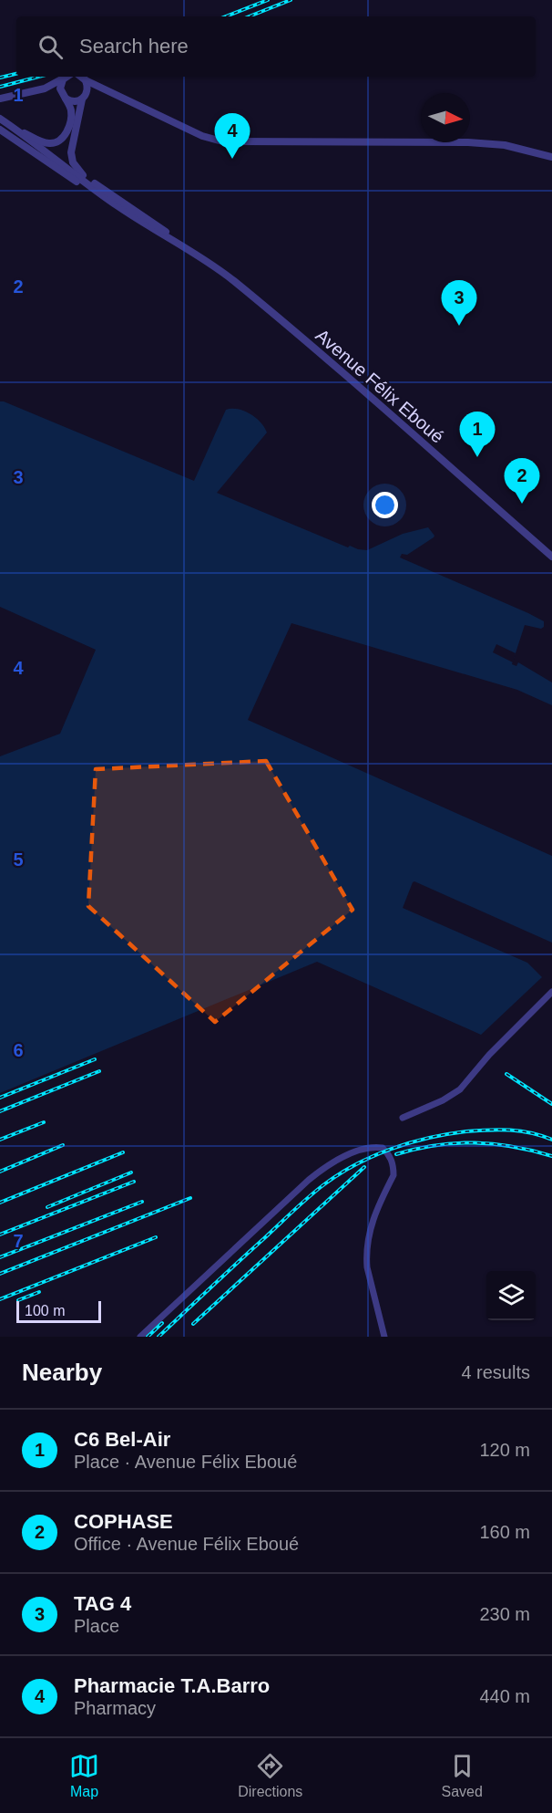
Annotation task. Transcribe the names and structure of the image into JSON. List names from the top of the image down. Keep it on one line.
{"streets":{"street":["Avenue Félix Eboué"]},"scale_bar":"100 m","north":"right","page":{"search":"Search here","pins":["4","3","1","2"],"scale":"100 m","heading":["Nearby","4 results"],"list":[{"mark":"1","name":"C6 Bel-Air","note":"Place · Avenue Félix Eboué","value":"120 m"},{"mark":"2","name":"COPHASE","note":"Office · Avenue Félix Eboué","value":"160 m"},{"mark":"3","name":"TAG 4","note":"Place","value":"230 m"},{"mark":"4","name":"Pharmacie T.A.Barro","note":"Pharmacy","value":"440 m"}],"nav":["Map","Directions","Saved"]},"grid":{"rows":["1","2","3","4","5","6","7"]}}
